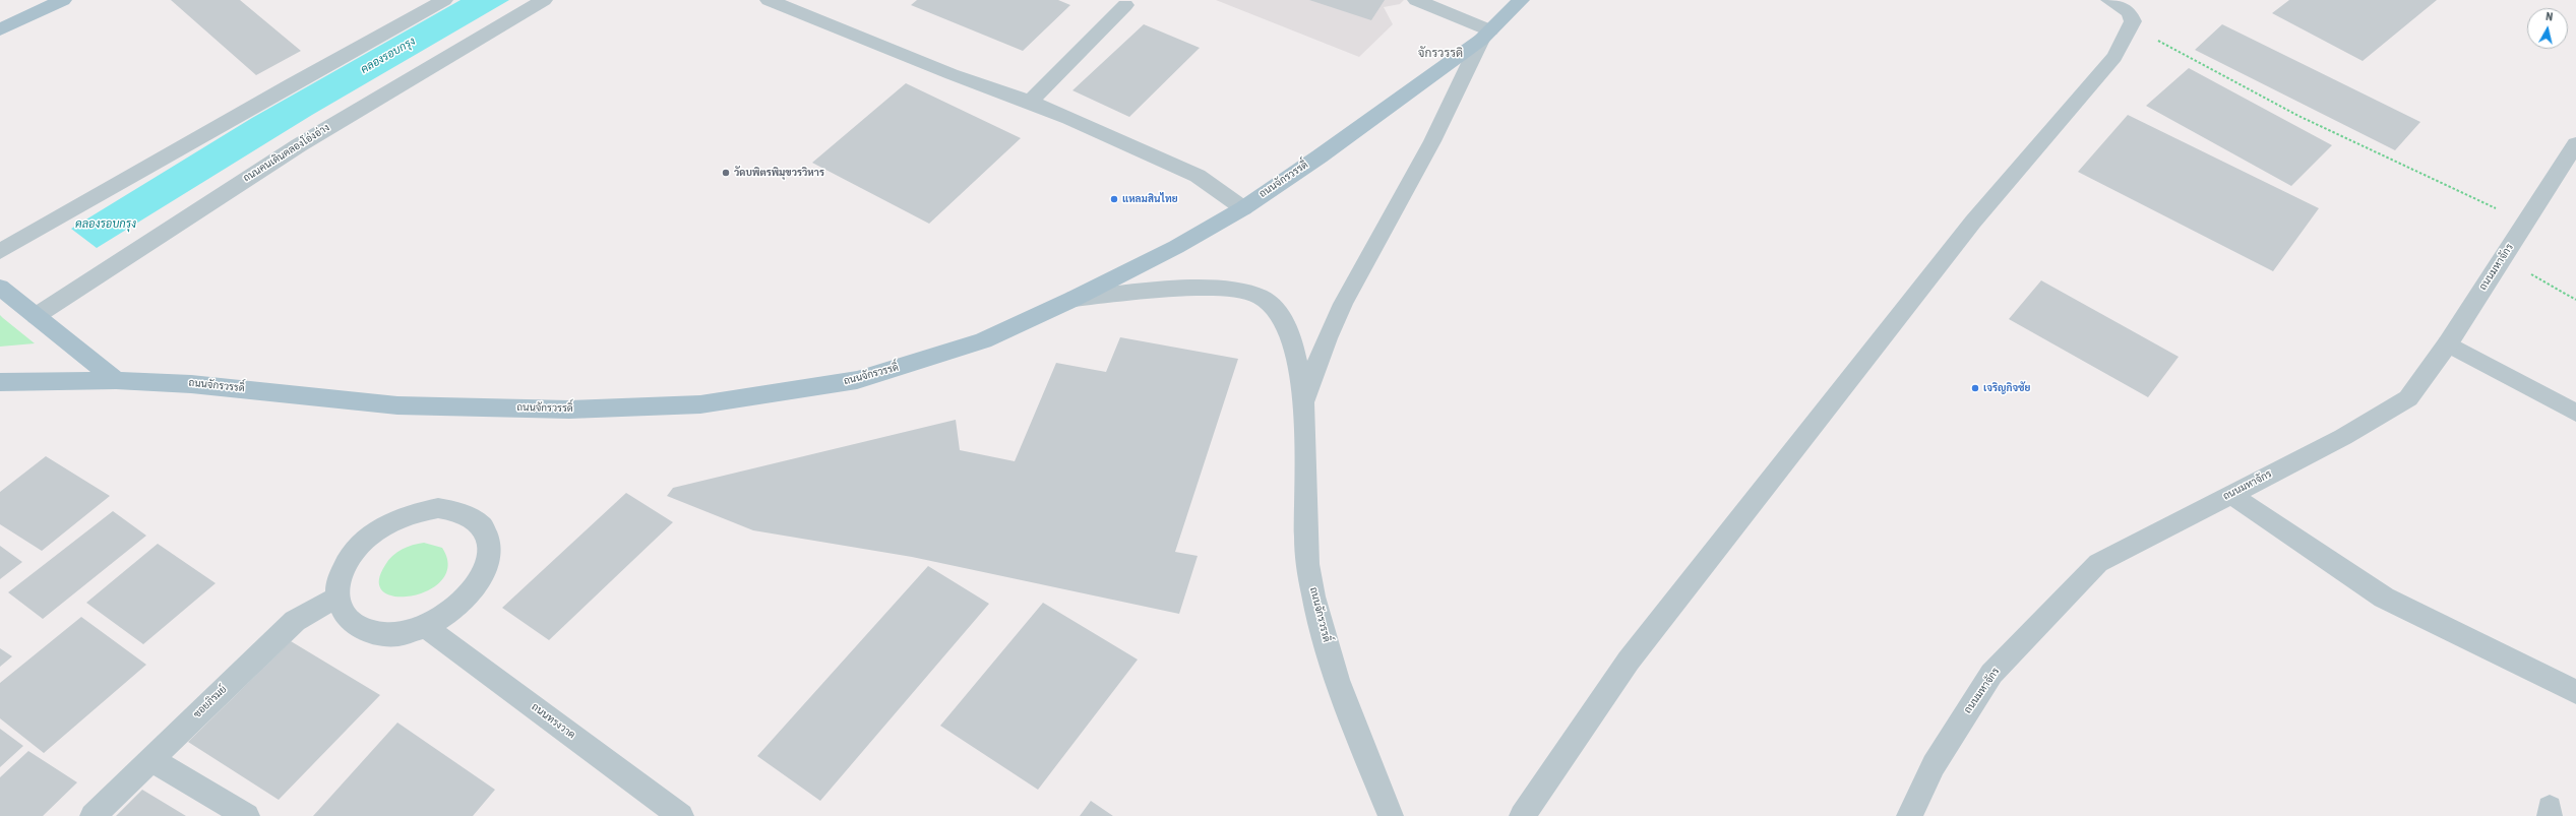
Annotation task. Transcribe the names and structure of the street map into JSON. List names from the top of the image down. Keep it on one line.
{"streets":{"main road":["ถนนจักรวรรดิ์"],"street":["ถนนคนเดินคลองโอ่งอ่าง","ถนนมหาจักร","ซอยภิรมย์","ถนนทรงวาด"]},"crossings":[["ซอยภิรมย์","ถนนทรงวาด"]],"districts":["จักรวรรดิ"],"water":["คลองรอบกรุง"],"places":["วัดบพิตรพิมุขวรวิหาร","แหลมสินไทย","เจริญกิจชัย"],"north":"top"}
